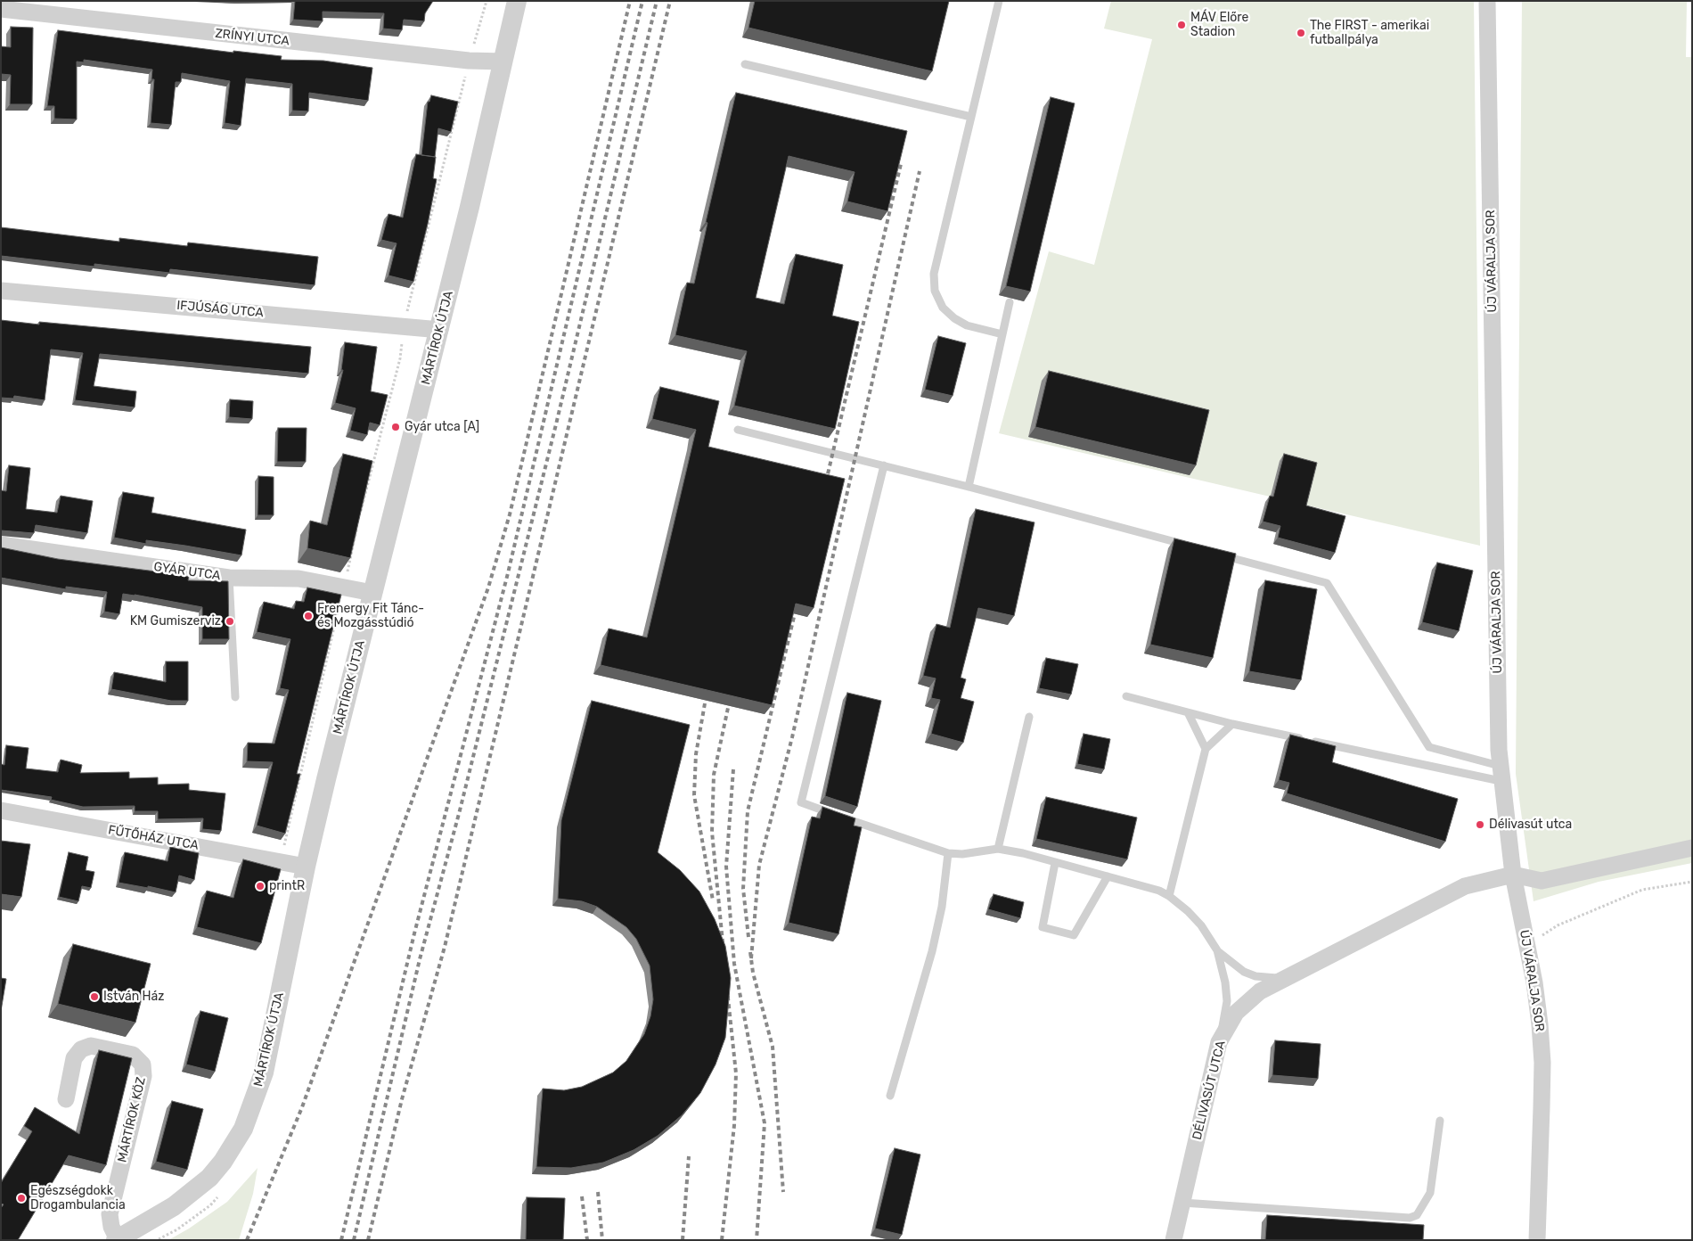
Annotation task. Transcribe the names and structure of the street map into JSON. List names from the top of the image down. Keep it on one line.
{"streets":{"street":["ZRÍNYI UTCA","ÚJ VÁRALJA SOR","IFJÚSÁG UTCA","MÁRTÍROK ÚTJA","GYÁR UTCA","FŰTŐHÁZ UTCA","DÉLIVASÚT UTCA","MÁRTÍROK KÖZ"]},"crossings":[["ZRÍNYI UTCA","MÁRTÍROK ÚTJA"],["ÚJ VÁRALJA SOR","DÉLIVASÚT UTCA"],["IFJÚSÁG UTCA","MÁRTÍROK ÚTJA"],["MÁRTÍROK ÚTJA","GYÁR UTCA"],["MÁRTÍROK ÚTJA","FŰTŐHÁZ UTCA"],["MÁRTÍROK ÚTJA","MÁRTÍROK KÖZ"]],"places":["MÁV Előre Stadion","The FIRST - amerikai futballpálya","Gyár utca [A]","Frenergy Fit Tánc- és Mozgásstúdió","KM Gumiszerviz","Délivasút utca","printR","István Ház","Egészségdokk Drogambulancia"]}
